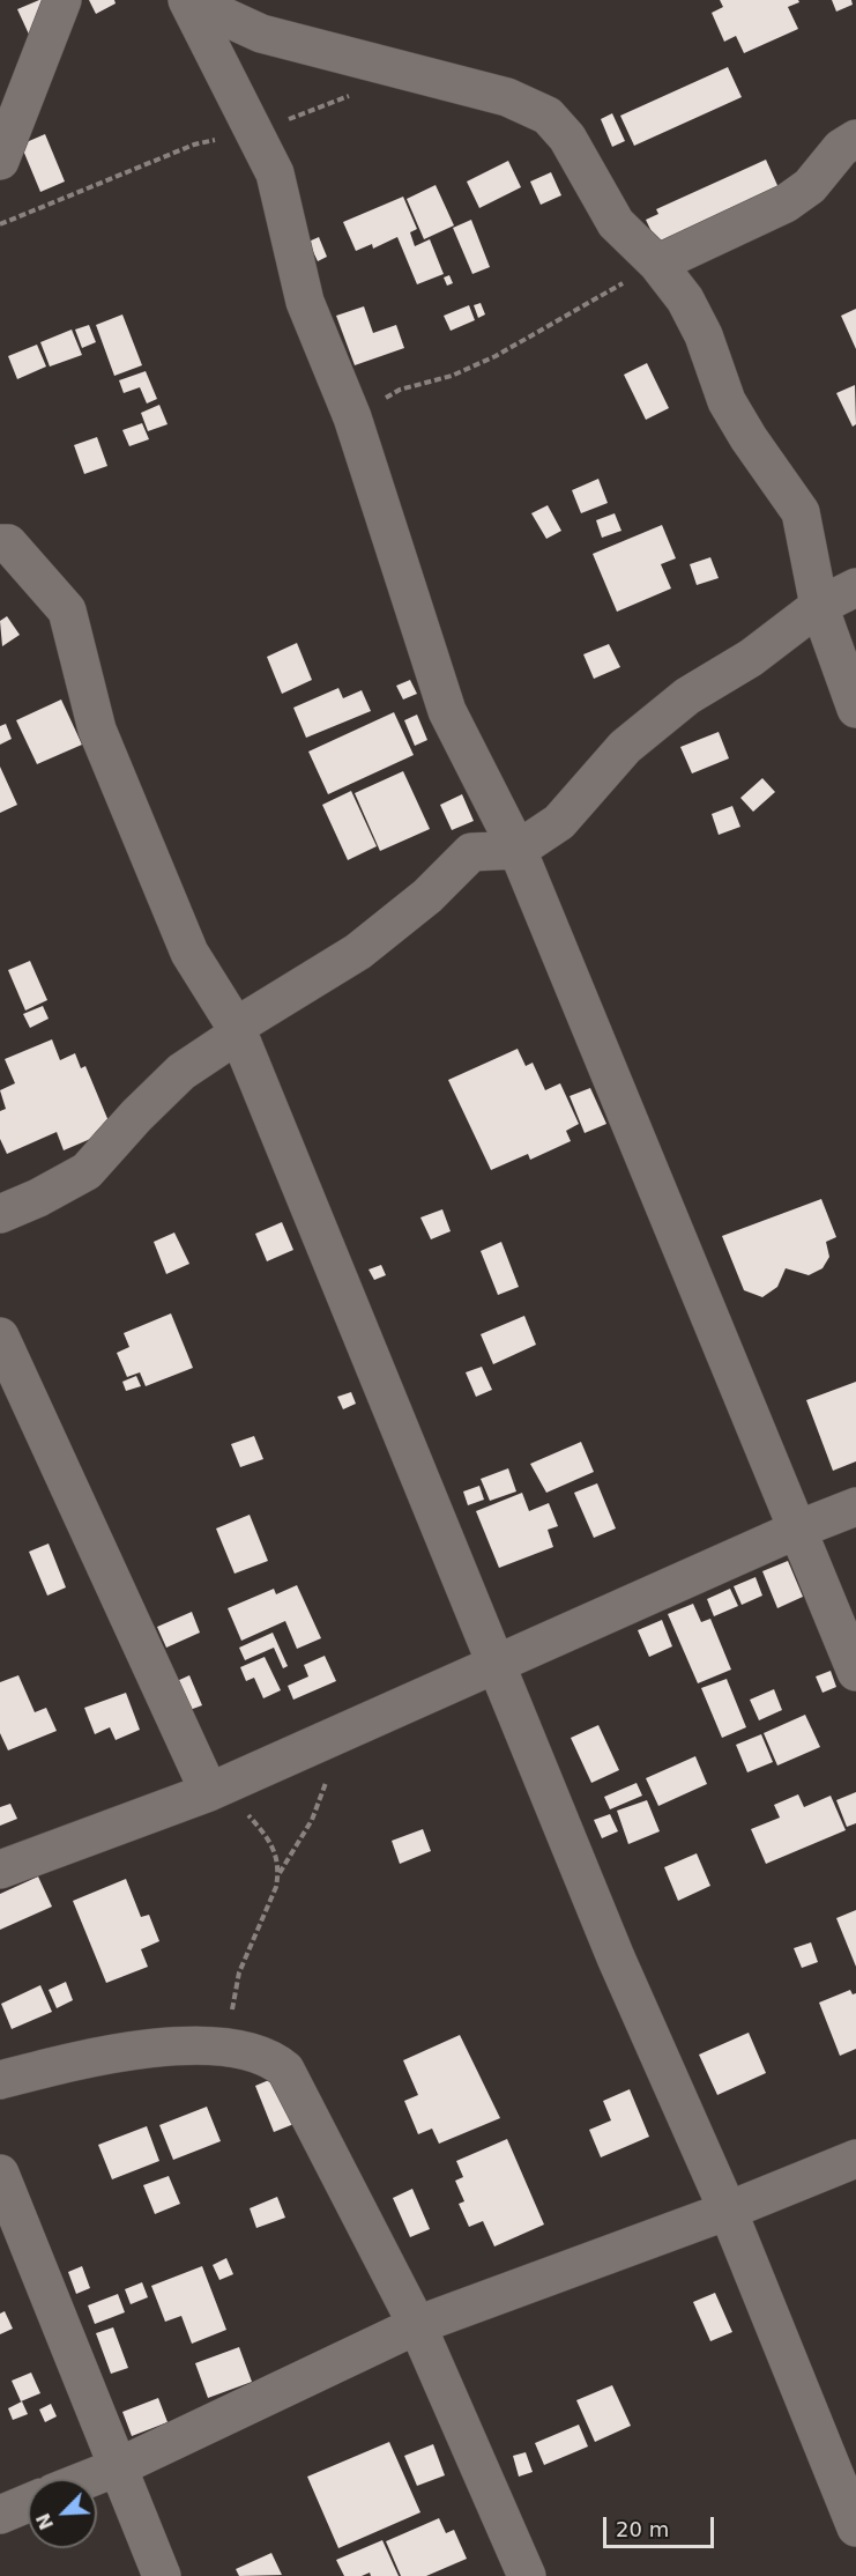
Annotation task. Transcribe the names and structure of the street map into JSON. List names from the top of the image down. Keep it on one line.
{"scale_bar":"20 m","north":"bottom left"}
